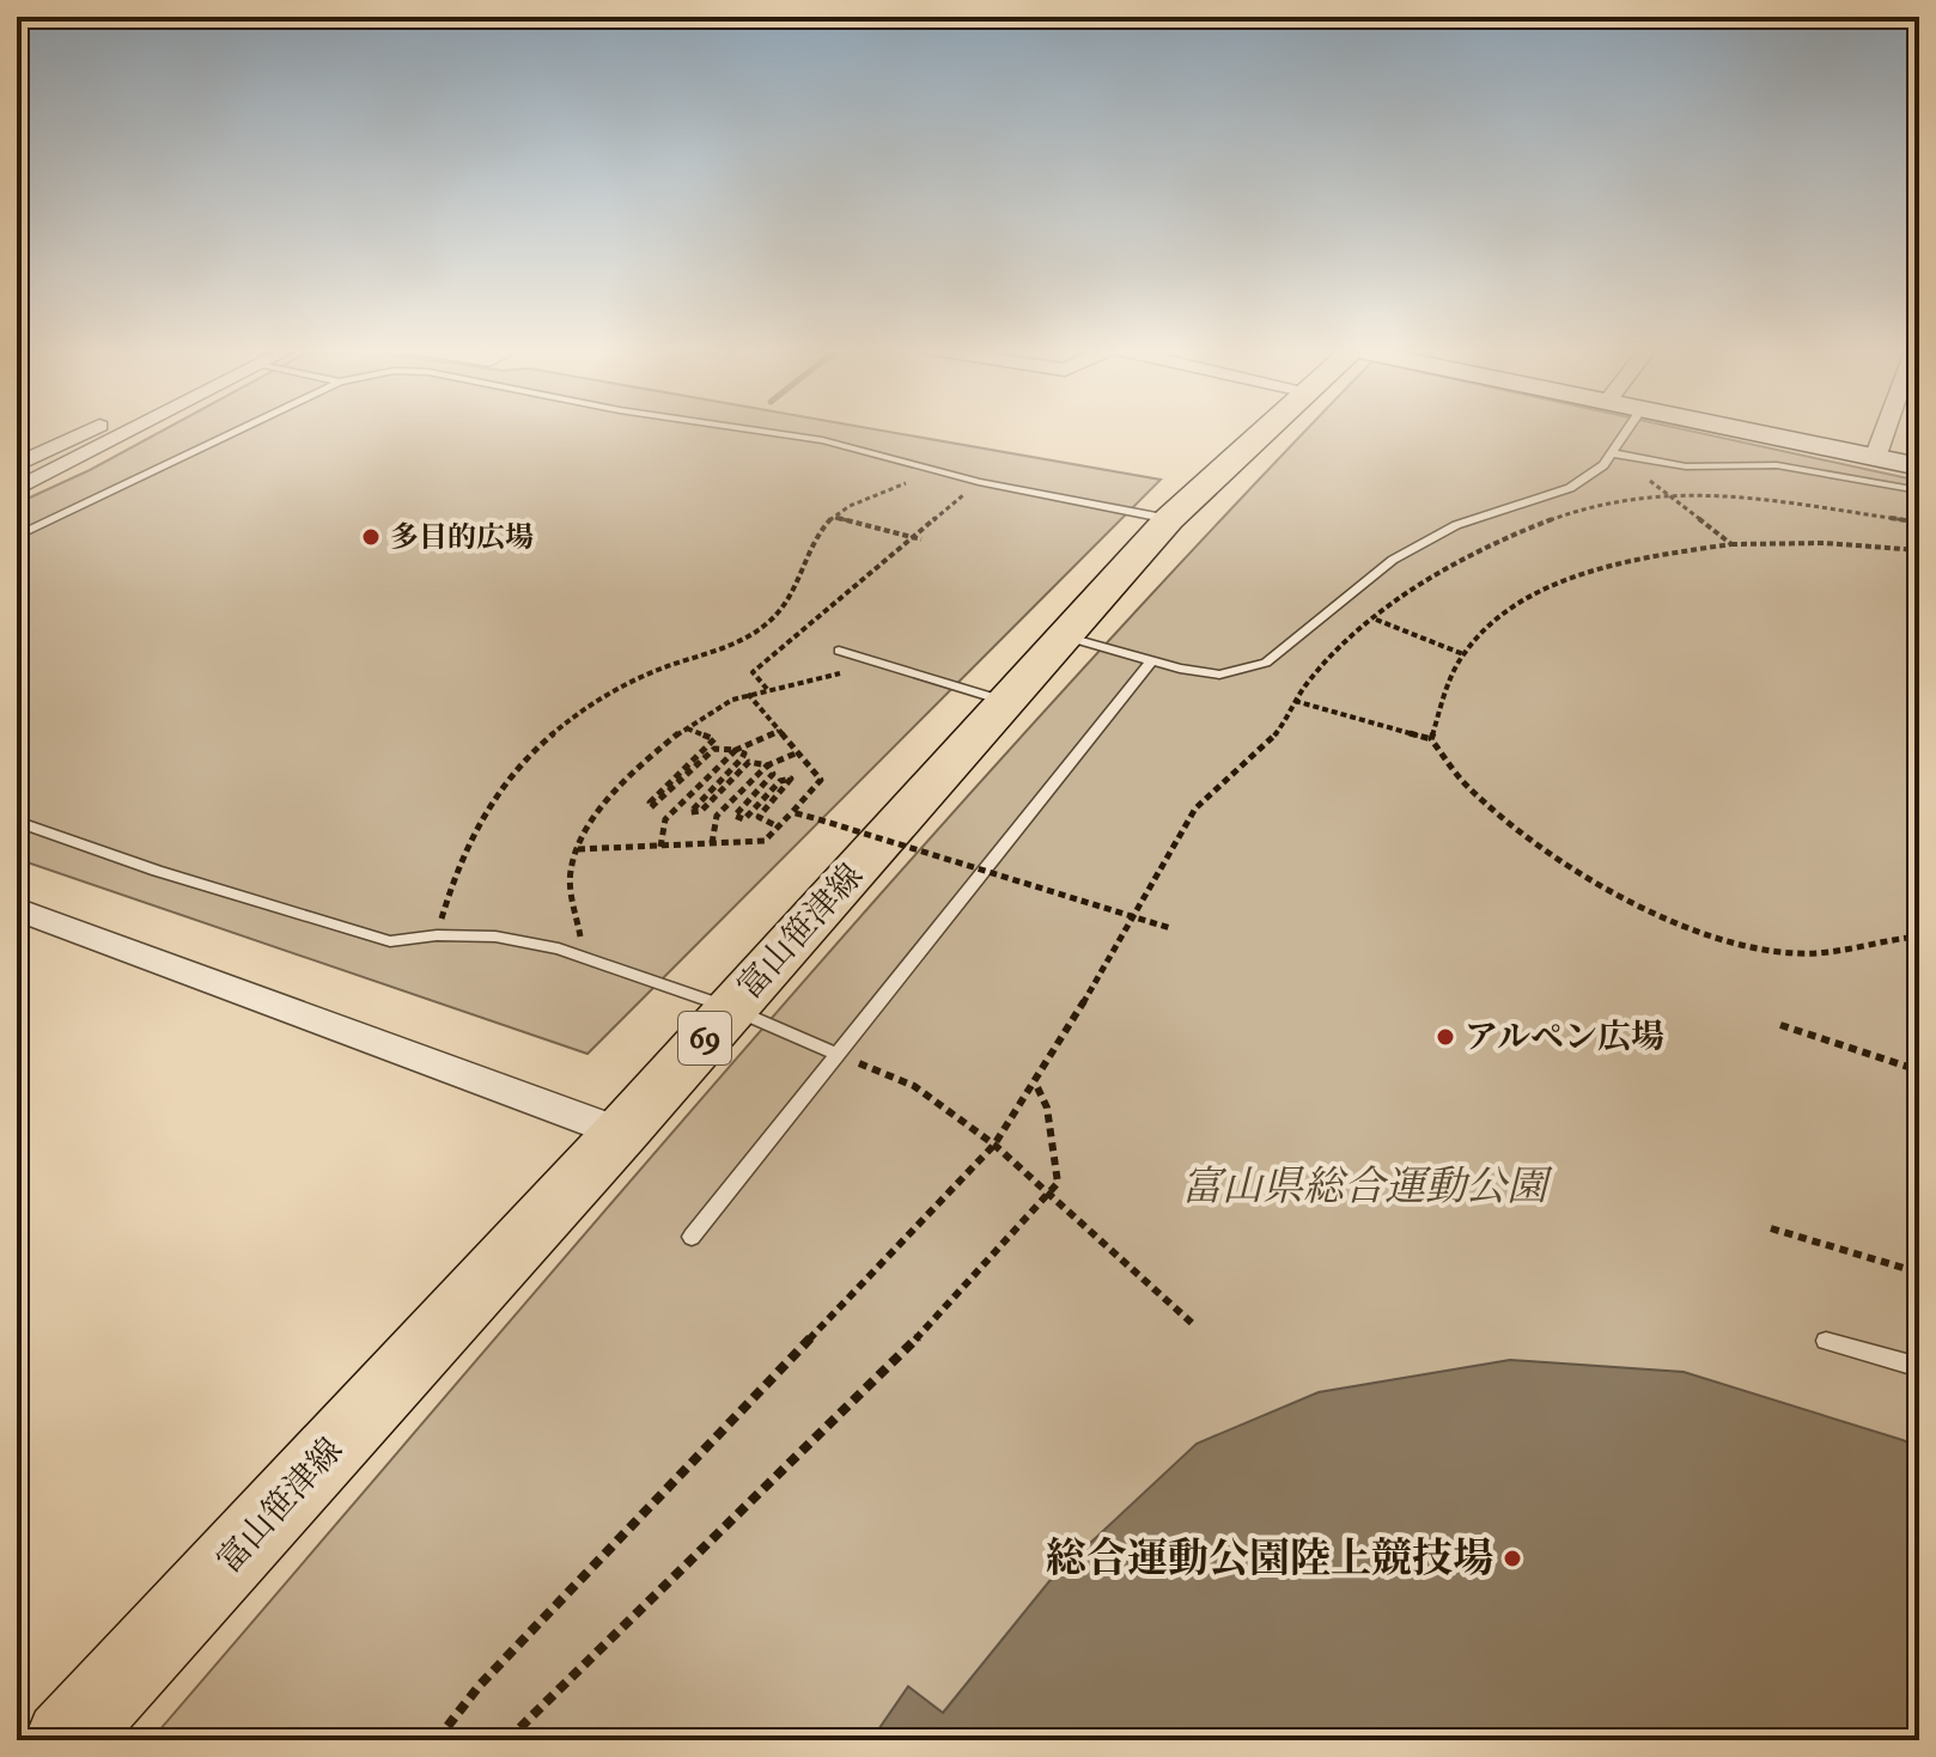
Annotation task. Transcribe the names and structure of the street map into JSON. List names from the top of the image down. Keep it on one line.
{"streets":{"main road":["富山笹津線","69"]},"parks":["富山県総合運動公園"],"places":["多目的広場","アルペン広場","総合運動公園陸上競技場"]}
